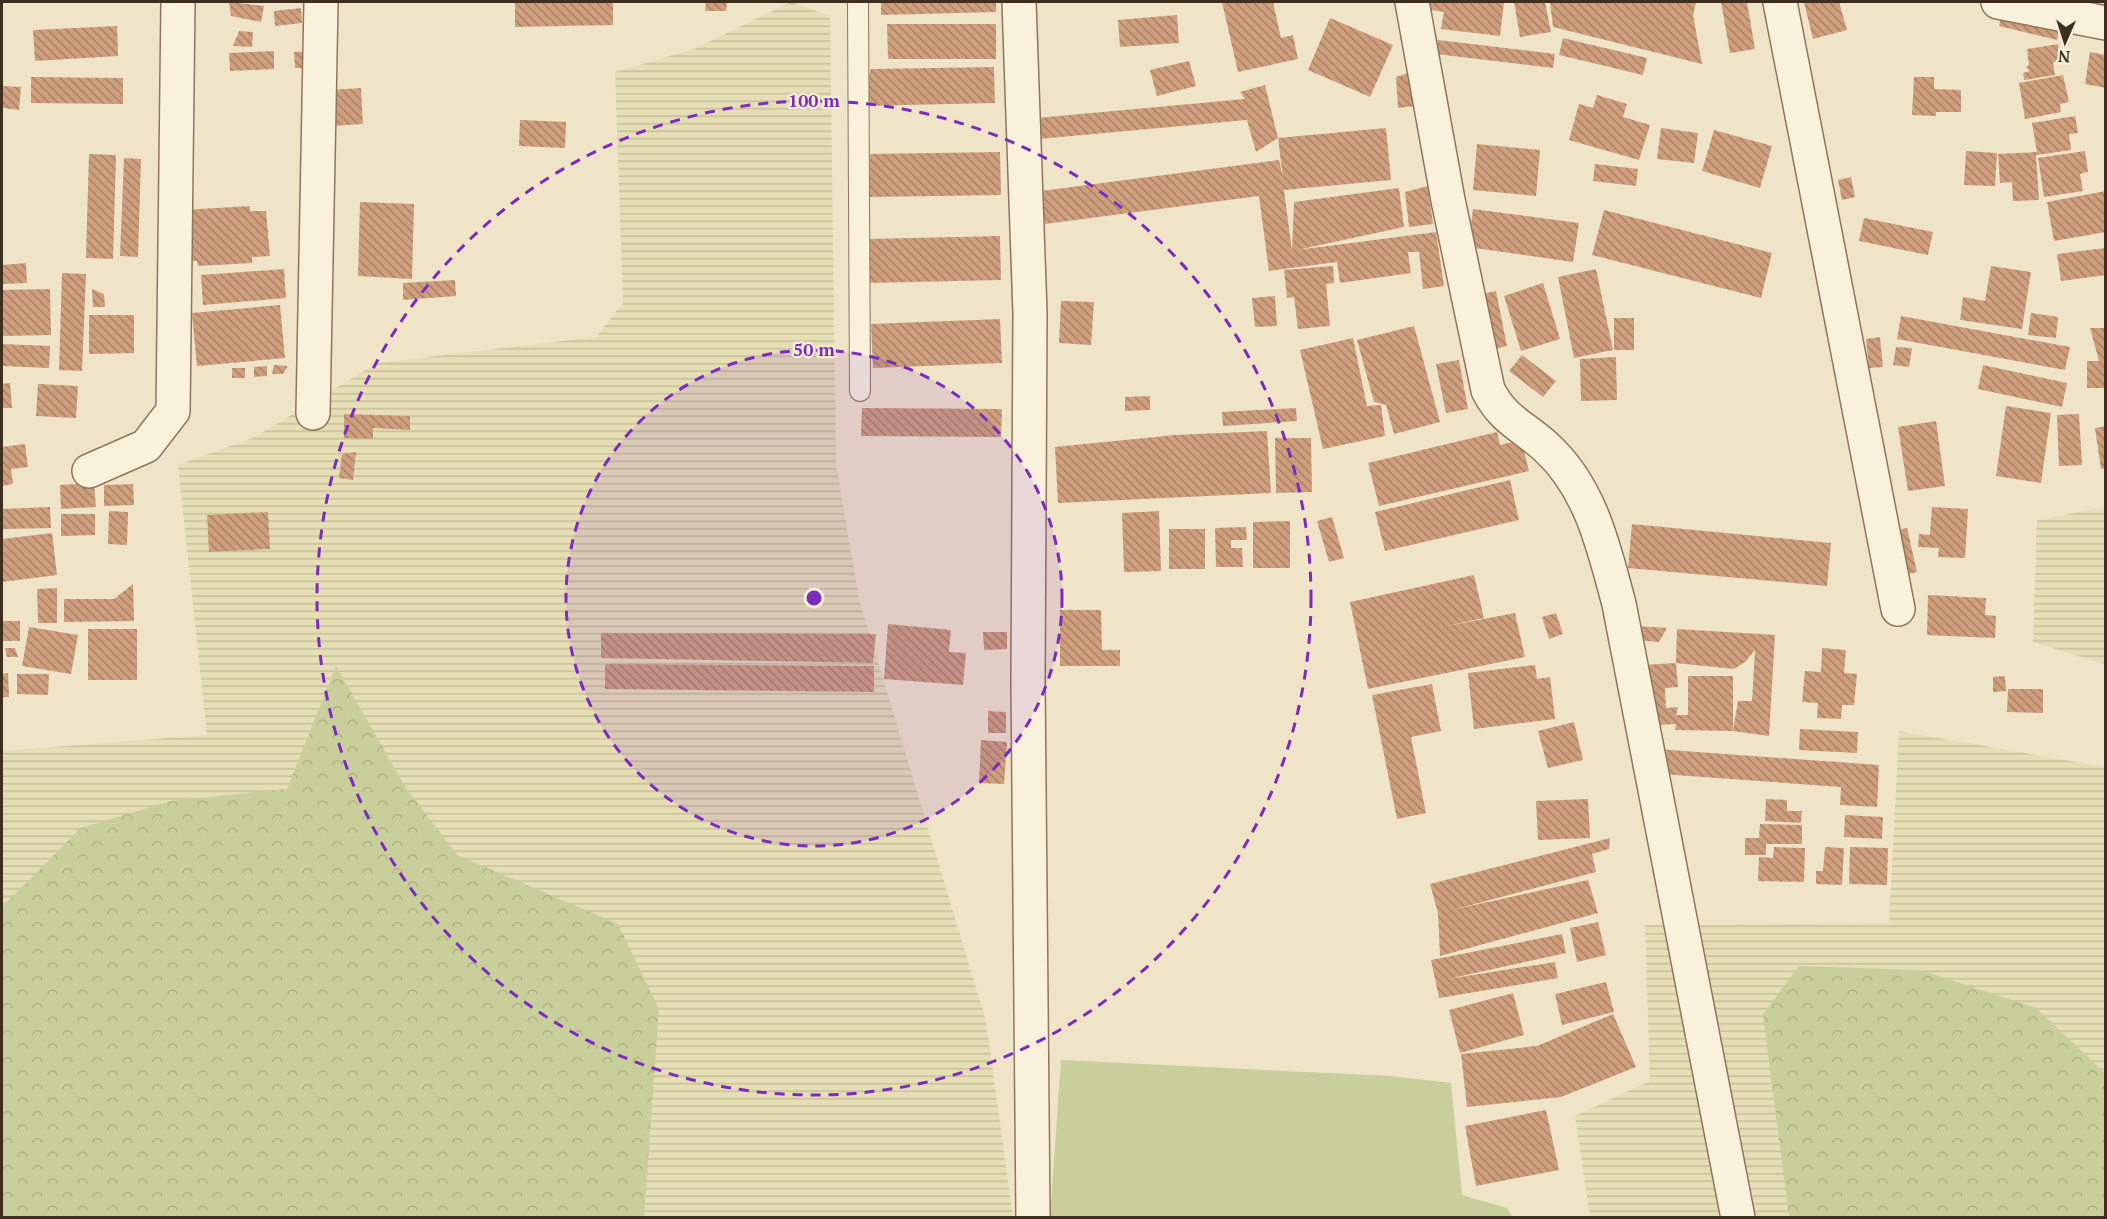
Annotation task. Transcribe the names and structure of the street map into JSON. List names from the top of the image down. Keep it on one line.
{"north":"bottom","rings":["100 m","50 m"]}
